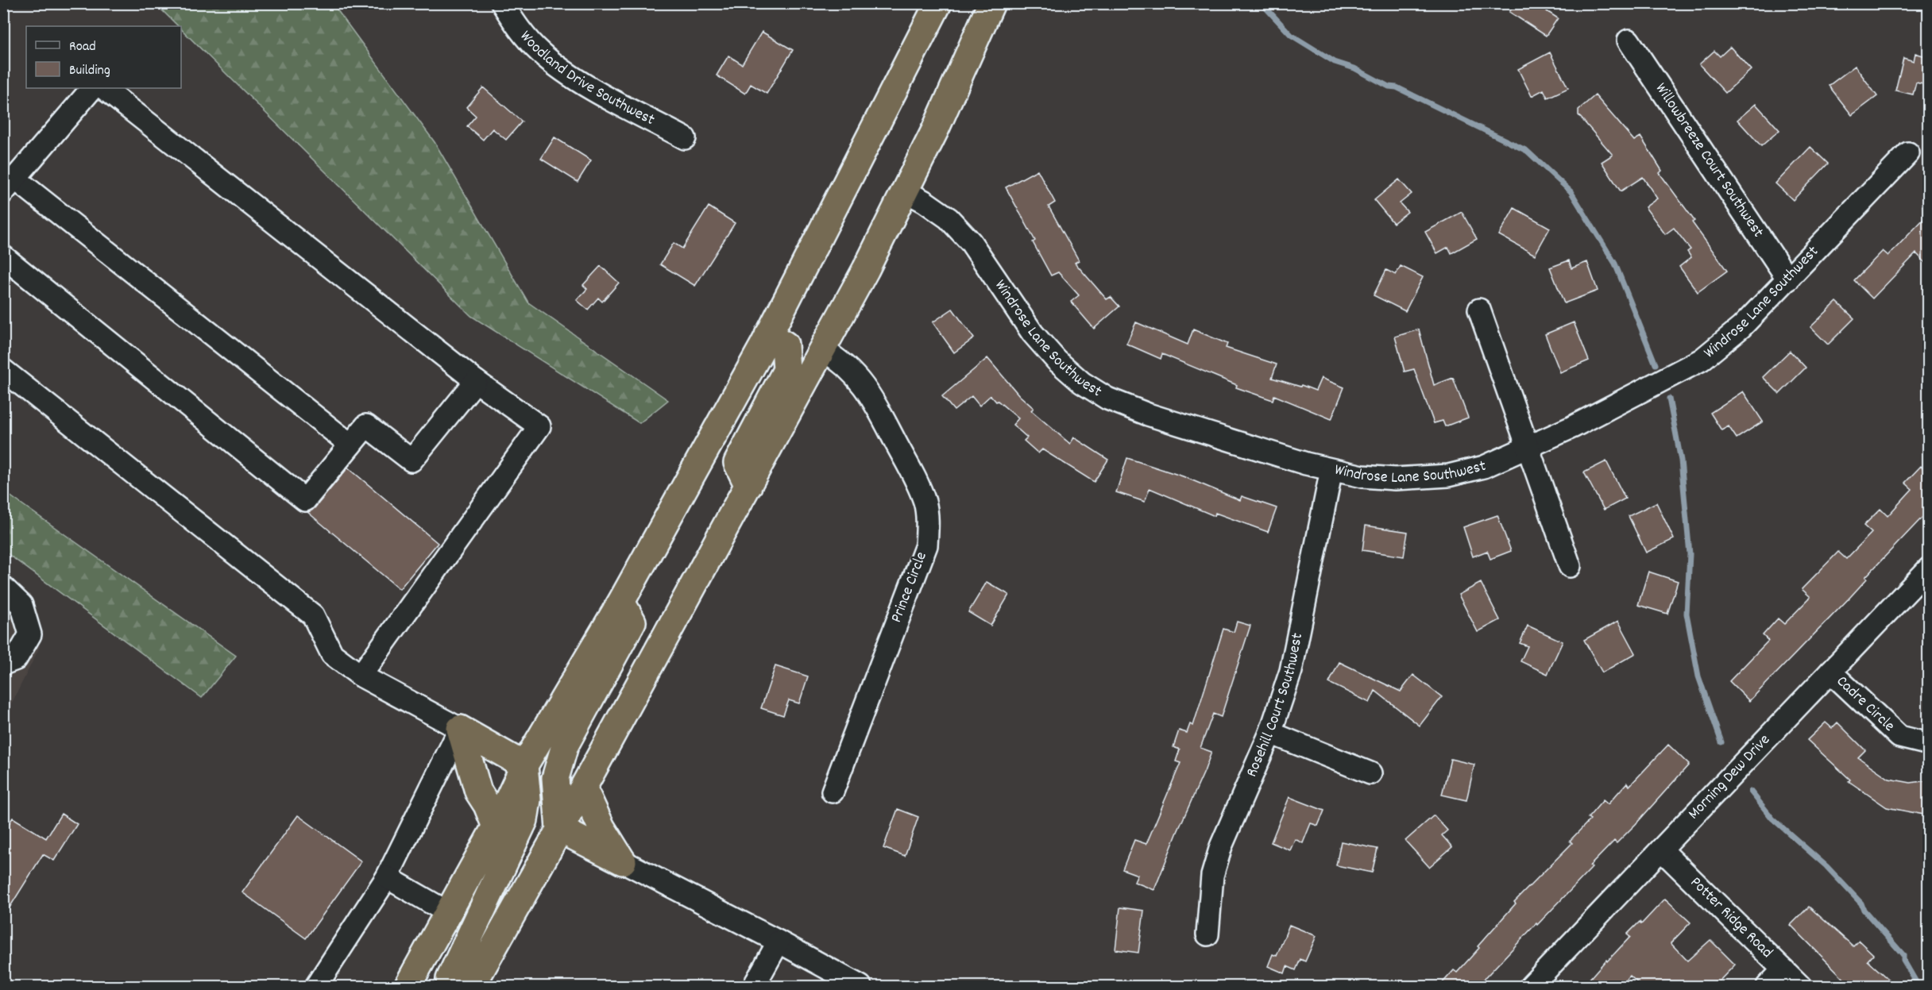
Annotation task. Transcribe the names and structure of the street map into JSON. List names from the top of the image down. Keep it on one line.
{"streets":{"street":["Woodland Drive Southwest","Willowbreeze Court Southwest","Windrose Lane Southwest","Prince Circle","Rosehill Court Southwest","Cadre Circle","Morning Dew Drive","Potter Ridge Road"]},"crossings":[["Willowbreeze Court Southwest","Windrose Lane Southwest"],["Windrose Lane Southwest","Rosehill Court Southwest"],["Cadre Circle","Morning Dew Drive"],["Morning Dew Drive","Potter Ridge Road"]],"legend":["Road","Building"]}
